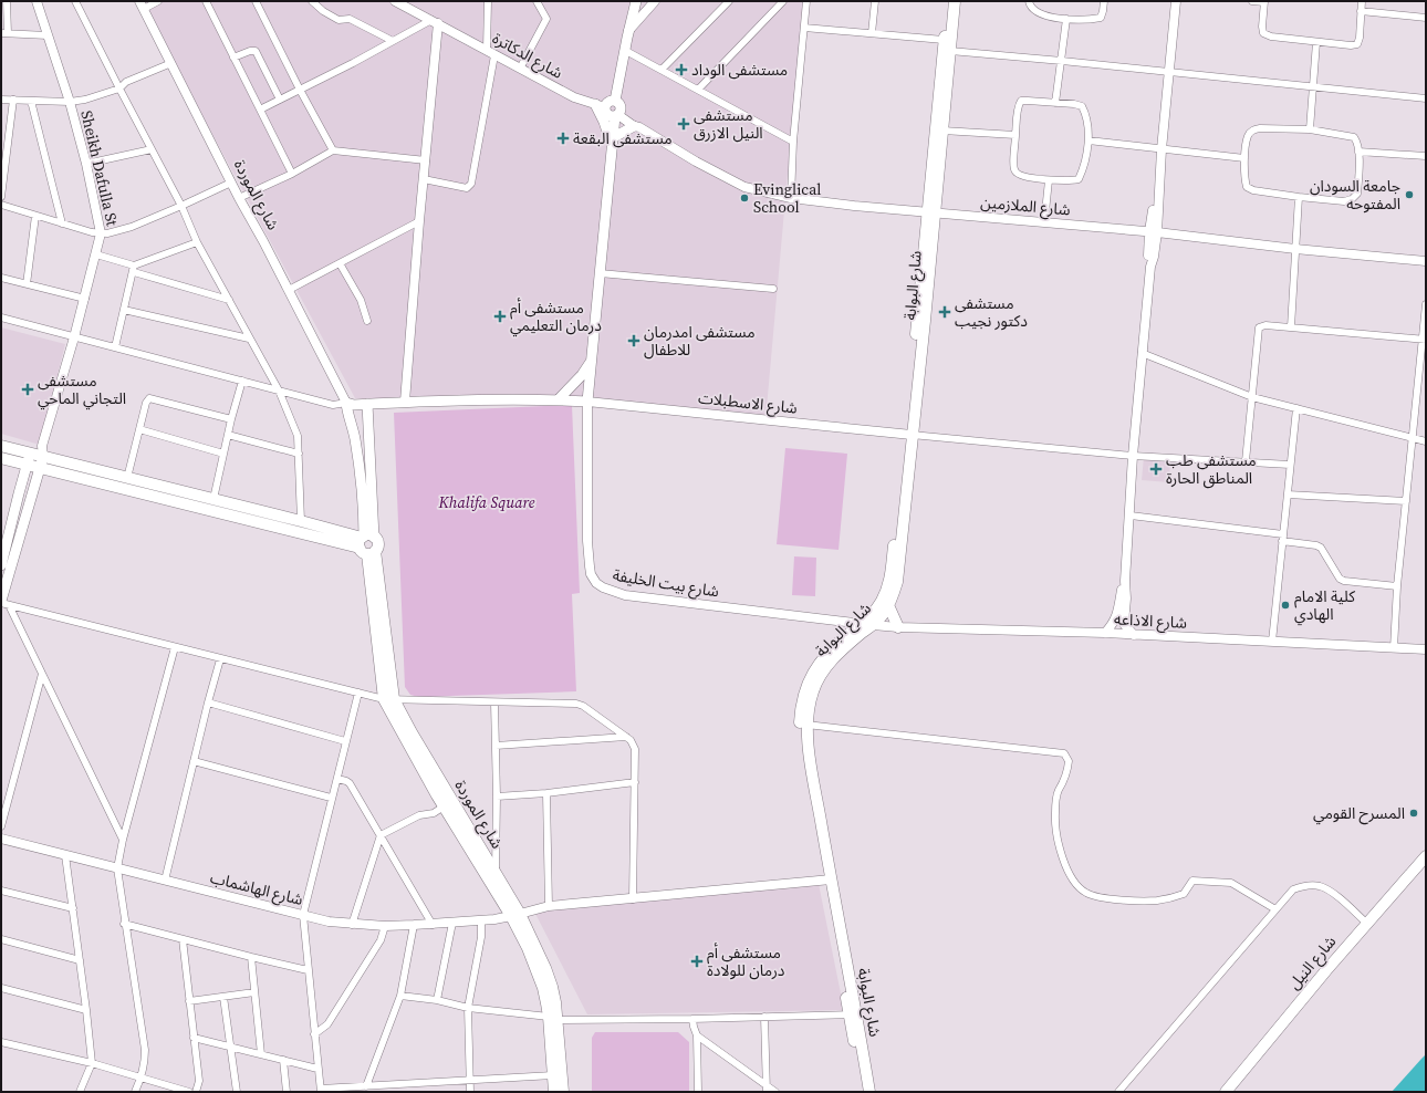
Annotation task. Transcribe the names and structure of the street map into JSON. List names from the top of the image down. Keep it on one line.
{"streets":{"main road":["شارع الموردة","شارع البوابة","شارع النيل"],"street":["شارع الدكاترة","Sheikh Dafulla St","شارع الملازمين","شارع الاسطبلات","شارع بيت الخليفة","شارع الاذاعه","شارع الهاشماب"]},"crossings":[["شارع الدكاترة","شارع الملازمين"],["شارع الموردة","شارع الهاشماب"],["شارع الملازمين","شارع البوابة"],["شارع البوابة","شارع الاسطبلات"],["شارع البوابة","شارع بيت الخليفة"],["شارع البوابة","شارع الاذاعه"],["شارع البوابة","شارع الهاشماب"],["شارع الاسطبلات","شارع بيت الخليفة"],["شارع بيت الخليفة","شارع الاذاعه"]],"parks":["Khalifa Square"],"places":{"health":["مستشفى الوداد","مستشفى النيل الازرق","مستشفى البقعة","مستشفى دكتور نجيب","مستشفى أم درمان التعليمي","مستشفى امدرمان للاطفال","مستشفى التجاني الماحي","مستشفى طب المناطق الحارة","مستشفى أم درمان للولادة"],"other":["جامعة السودان المفتوحه","Evinglical School","كلية الامام الهادي","المسرح القومي"]}}
